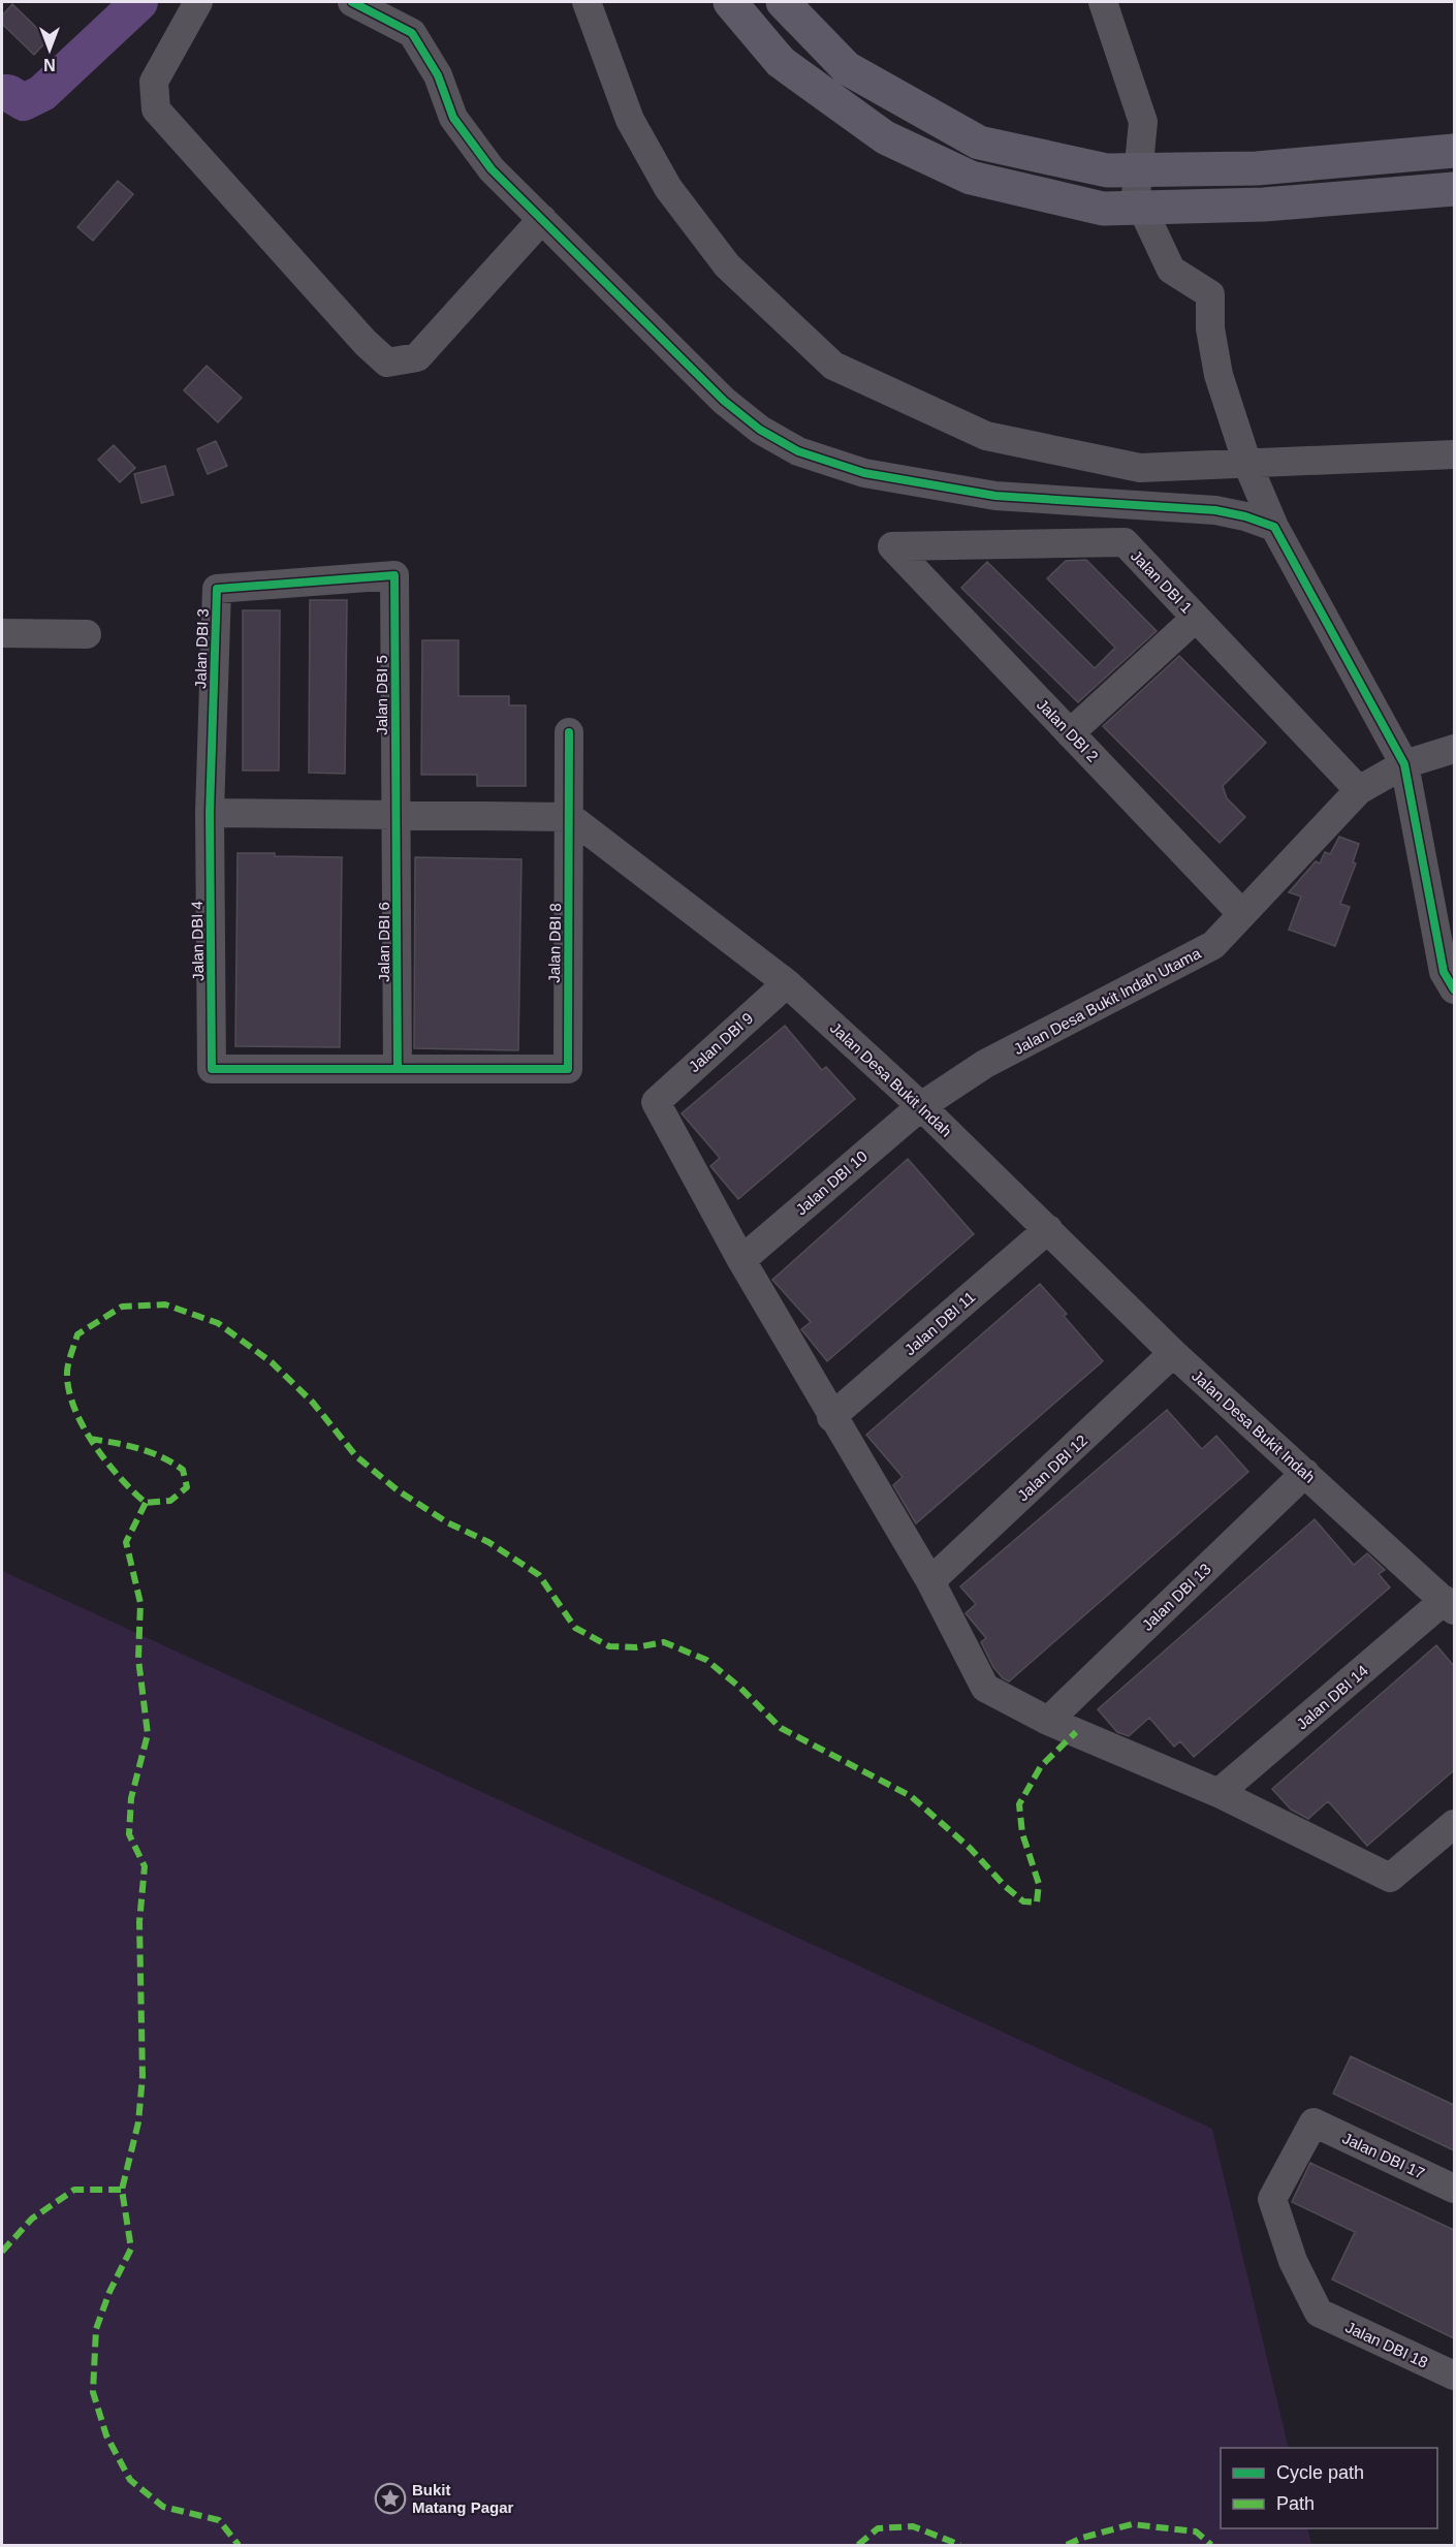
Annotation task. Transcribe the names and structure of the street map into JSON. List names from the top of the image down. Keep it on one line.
{"streets":{"street":["Jalan DBI 1","Jalan DBI 3","Jalan DBI 5","Jalan DBI 2","Jalan DBI 4","Jalan DBI 6","Jalan DBI 8","Jalan Desa Bukit Indah Utama","Jalan DBI 9","Jalan Desa Bukit Indah","Jalan DBI 10","Jalan DBI 11","Jalan DBI 12","Jalan DBI 13","Jalan DBI 14","Jalan DBI 17","Jalan DBI 18"]},"crossings":[["Jalan DBI 1","Jalan DBI 2"],["Jalan DBI 1","Jalan Desa Bukit Indah Utama"],["Jalan DBI 3","Jalan DBI 5"],["Jalan DBI 3","Jalan DBI 4"],["Jalan DBI 5","Jalan DBI 6"],["Jalan DBI 2","Jalan Desa Bukit Indah Utama"],["Jalan DBI 4","Jalan DBI 6"],["Jalan DBI 4","Jalan DBI 8"],["Jalan DBI 6","Jalan DBI 8"],["Jalan DBI 8","Jalan Desa Bukit Indah"],["Jalan Desa Bukit Indah Utama","Jalan Desa Bukit Indah"],["Jalan Desa Bukit Indah Utama","Jalan DBI 10"],["Jalan DBI 9","Jalan Desa Bukit Indah"],["Jalan DBI 9","Jalan DBI 10"],["Jalan Desa Bukit Indah","Jalan DBI 10"],["Jalan Desa Bukit Indah","Jalan DBI 11"],["Jalan Desa Bukit Indah","Jalan DBI 12"],["Jalan Desa Bukit Indah","Jalan DBI 13"],["Jalan Desa Bukit Indah","Jalan DBI 14"],["Jalan DBI 17","Jalan DBI 18"]],"places":{"place":["Bukit Matang Pagar"]},"legend":["Cycle path","Path"],"north":"bottom"}
